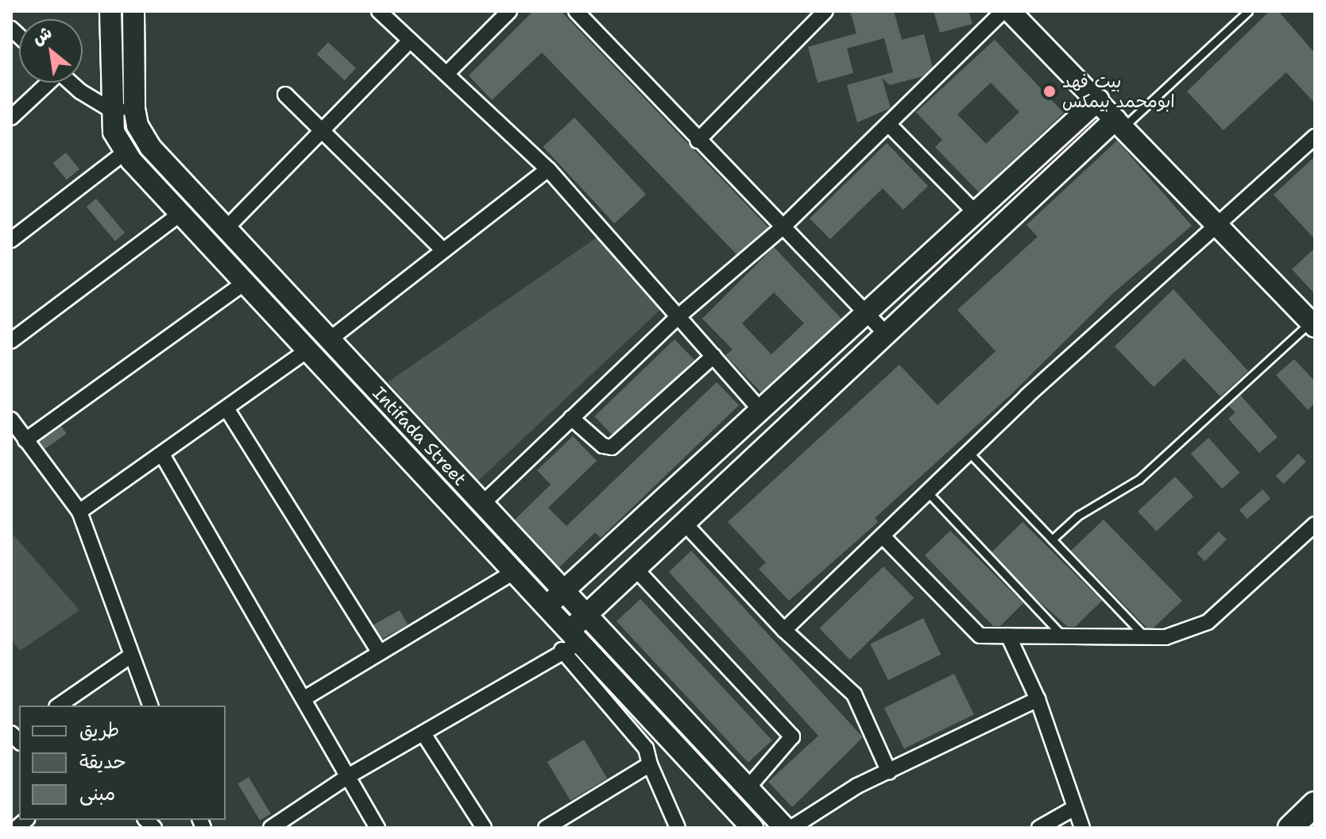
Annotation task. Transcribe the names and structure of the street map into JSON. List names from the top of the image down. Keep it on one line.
{"streets":{"main road":["Intifada Street"]},"places":["بيت فهد ابومحمد بيمكس"],"legend":["طريق","حديقة","مبنى"],"north":"top left"}
